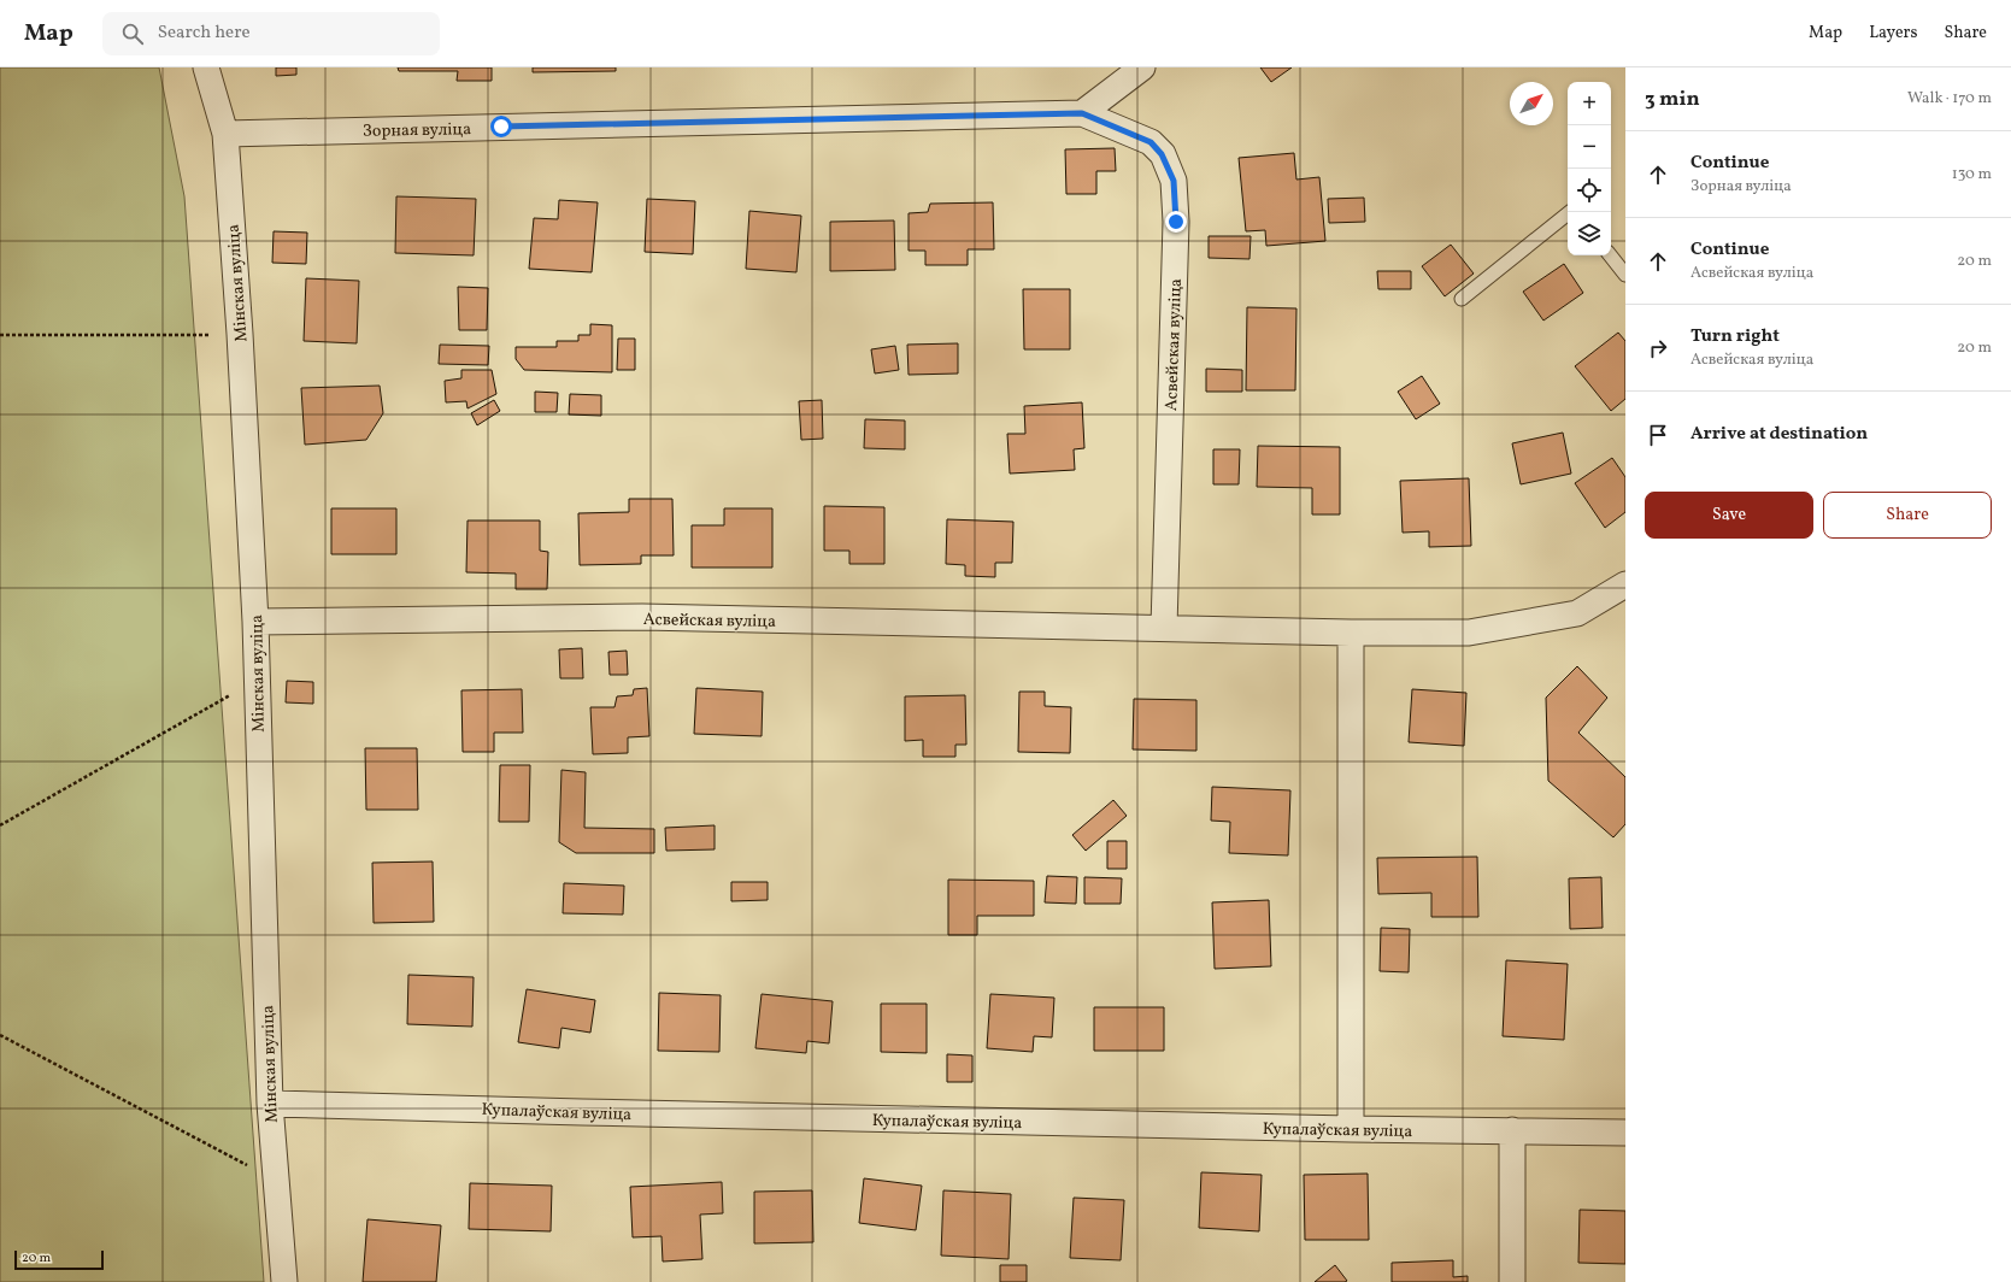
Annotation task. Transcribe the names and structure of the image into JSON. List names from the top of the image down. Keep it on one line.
{"streets":{"street":["Зорная вуліца","Мінская вуліца","Асвейская вуліца","Купалаўская вуліца"]},"crossings":[["Зорная вуліца","Мінская вуліца"],["Зорная вуліца","Асвейская вуліца"],["Мінская вуліца","Асвейская вуліца"],["Мінская вуліца","Купалаўская вуліца"]],"scale_bar":"20 m","north":"top right","page":{"header":"Map","search":"Search here","nav":["Map","Layers","Share"],"heading":["3 min","Walk · 170 m"],"map_buttons":["+","−"],"list":[["Continue","Зорная вуліца","130 m"],["Continue","Асвейская вуліца","20 m"],["Turn right","Асвейская вуліца","20 m"],"Arrive at destination"],"buttons":["Save","Share"],"scale":"20 m"}}
